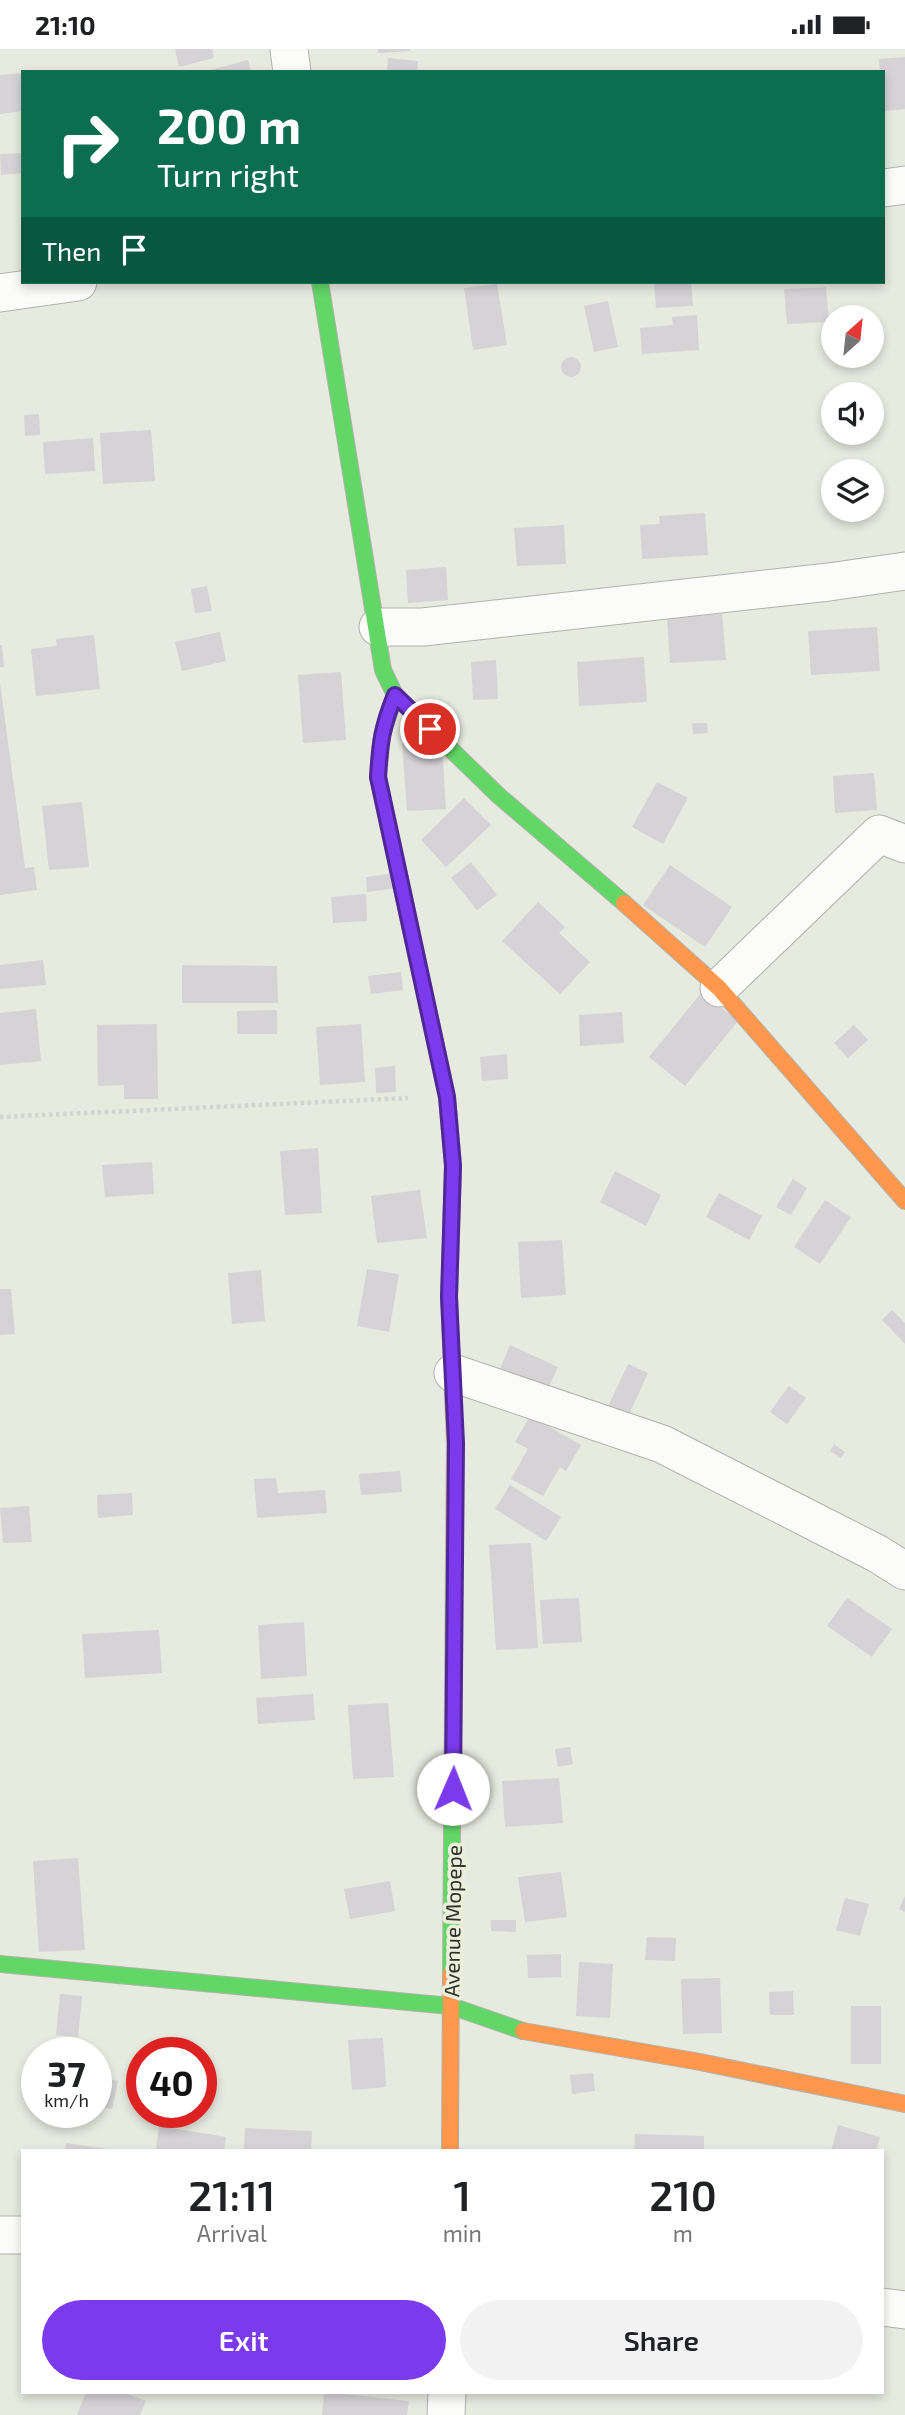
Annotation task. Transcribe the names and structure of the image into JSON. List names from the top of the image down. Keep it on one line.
{"streets":{"street":["Avenue Mopepe"]},"north":"top right","page":{"status":"21:10","turn":["200 m","Turn right"],"then":"Then","speed":"37 km/h","limit":"40","eta":["21:11","Arrival","1","min","210","m"],"buttons":["Exit","Share"]}}
